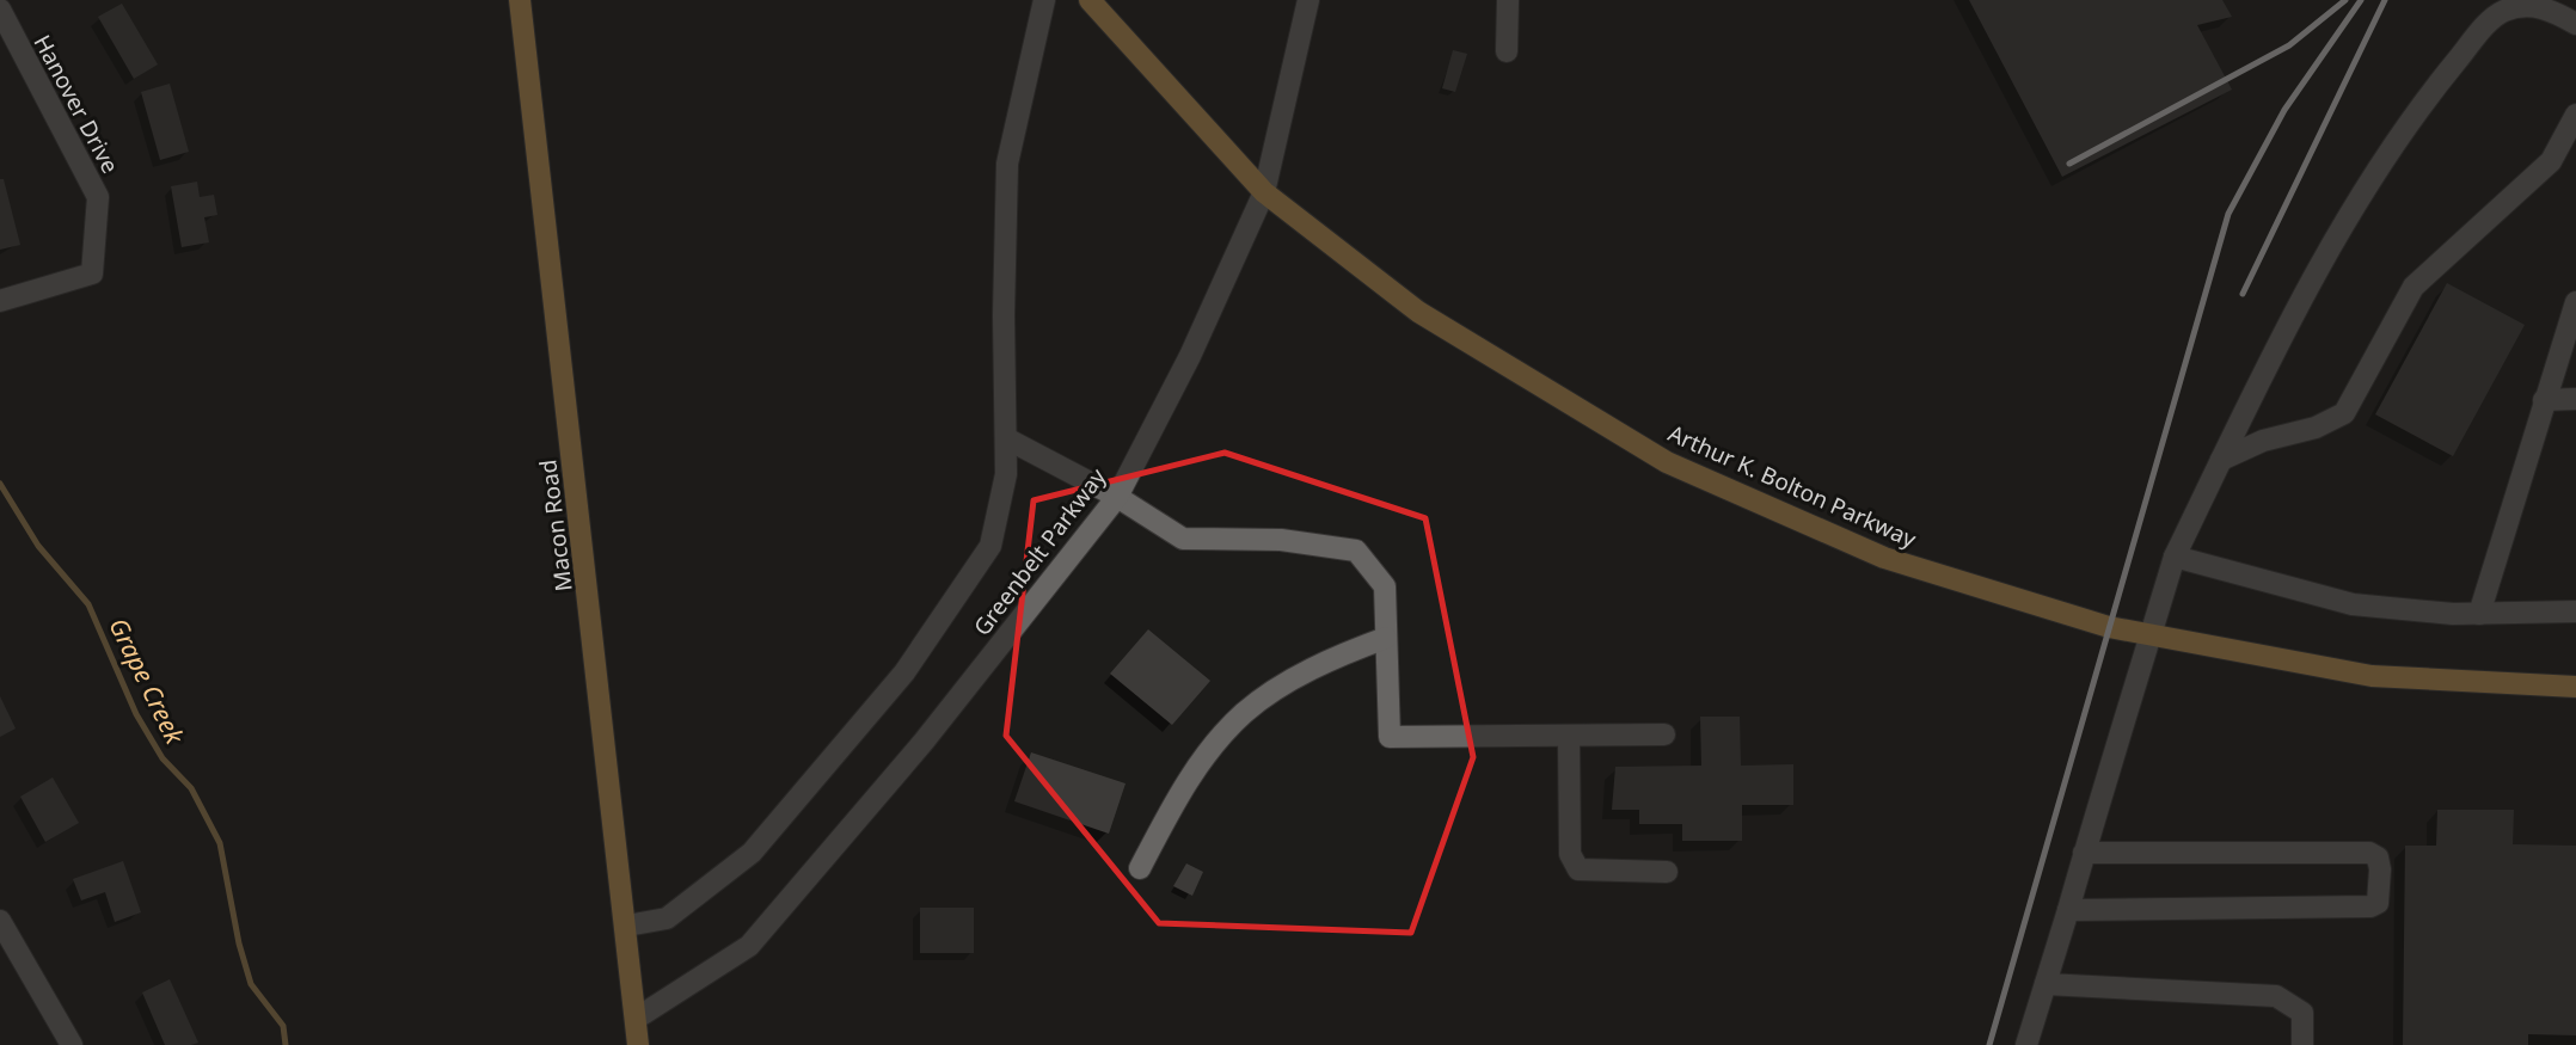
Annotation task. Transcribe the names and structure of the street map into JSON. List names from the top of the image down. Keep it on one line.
{"streets":{"main road":["Arthur K. Bolton Parkway","Macon Road"],"street":["Hanover Drive","Greenbelt Parkway"]},"crossings":[["Arthur K. Bolton Parkway","Greenbelt Parkway"],["Macon Road","Greenbelt Parkway"]],"water":["Grape Creek"]}
